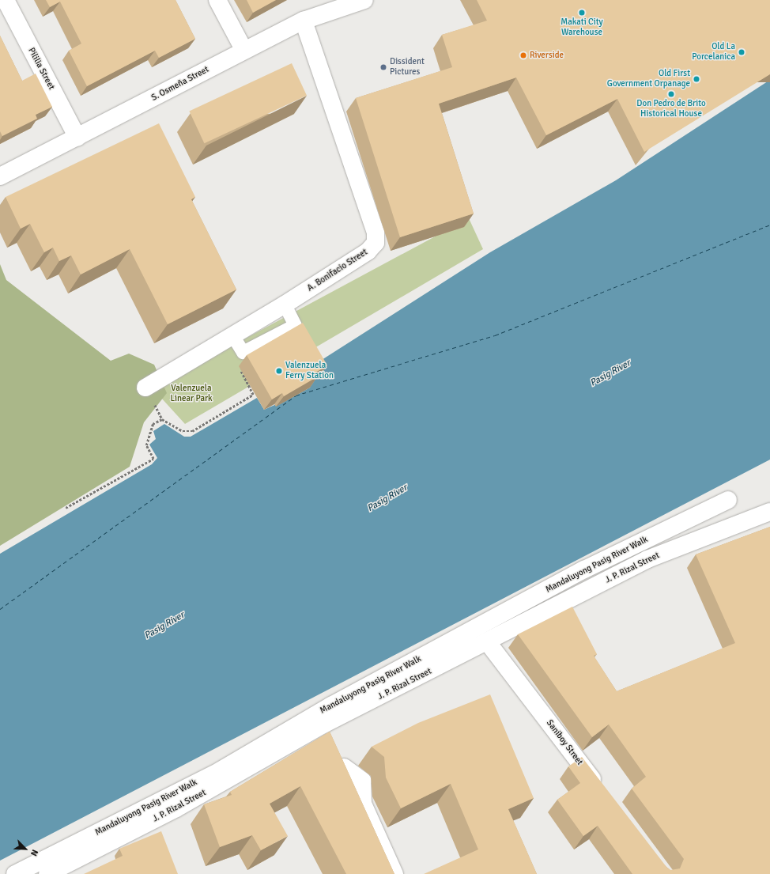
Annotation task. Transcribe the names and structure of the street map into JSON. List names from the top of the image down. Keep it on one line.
{"streets":{"street":["Pililia Street","S. Osmeña Street","A. Bonifacio Street","Mandaluyong Pasig River Walk","J. P. Rizal Street","Saniboy Street"]},"crossings":[["Pililia Street","S. Osmeña Street"],["S. Osmeña Street","A. Bonifacio Street"],["J. P. Rizal Street","Saniboy Street"]],"water":["Pasig River"],"parks":["Valenzuela Linear Park"],"places":["Makati City Warehouse","Old La Porcelanica","Riverside","Dissident Pictures","Old First Government Orpanage","Don Pedro de Brito Historical House","Valenzuela Ferry Station"],"north":"bottom right"}
